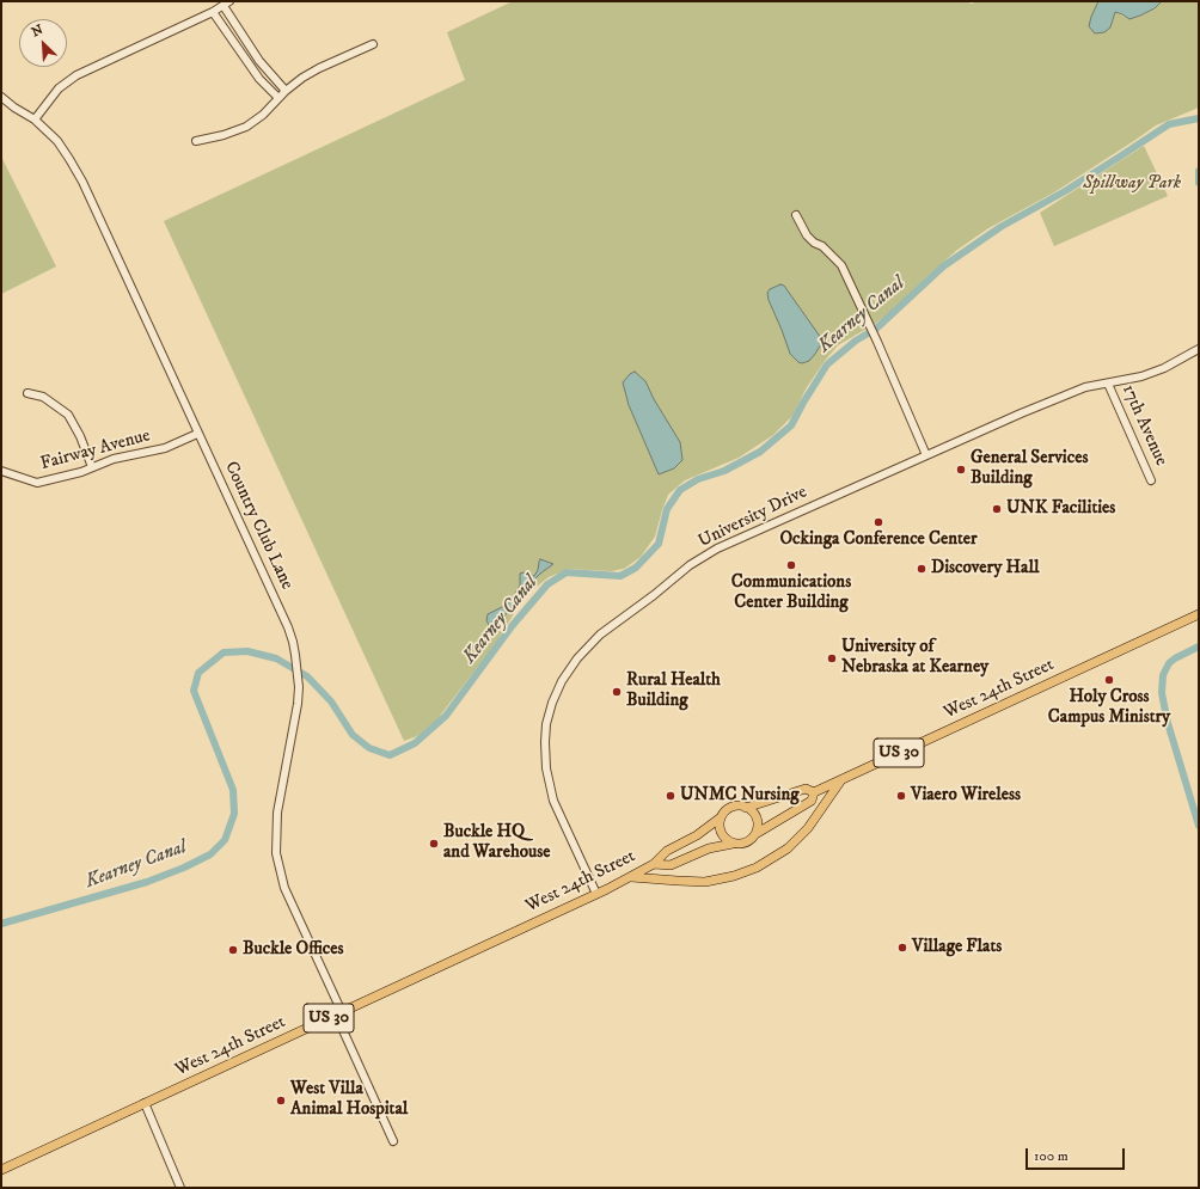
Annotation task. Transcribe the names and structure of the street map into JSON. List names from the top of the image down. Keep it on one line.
{"streets":{"main road":["West 24th Street","US 30"],"street":["17th Avenue","Fairway Avenue","University Drive","Country Club Lane"]},"crossings":[["17th Avenue","University Drive"],["Fairway Avenue","Country Club Lane"],["University Drive","West 24th Street"],["Country Club Lane","West 24th Street"],["West 24th Street","US 30"]],"water":["Kearney Canal"],"parks":["Spillway Park"],"places":["General Services Building","UNK Facilities","Ockinga Conference Center","Communications Center Building","Discovery Hall","University of Nebraska at Kearney","Holy Cross Campus Ministry","Rural Health Building","UNMC Nursing","Viaero Wireless","Buckle HQ and Warehouse","Village Flats","Buckle Offices","West Villa Animal Hospital"],"scale_bar":"100 m","north":"top left"}
